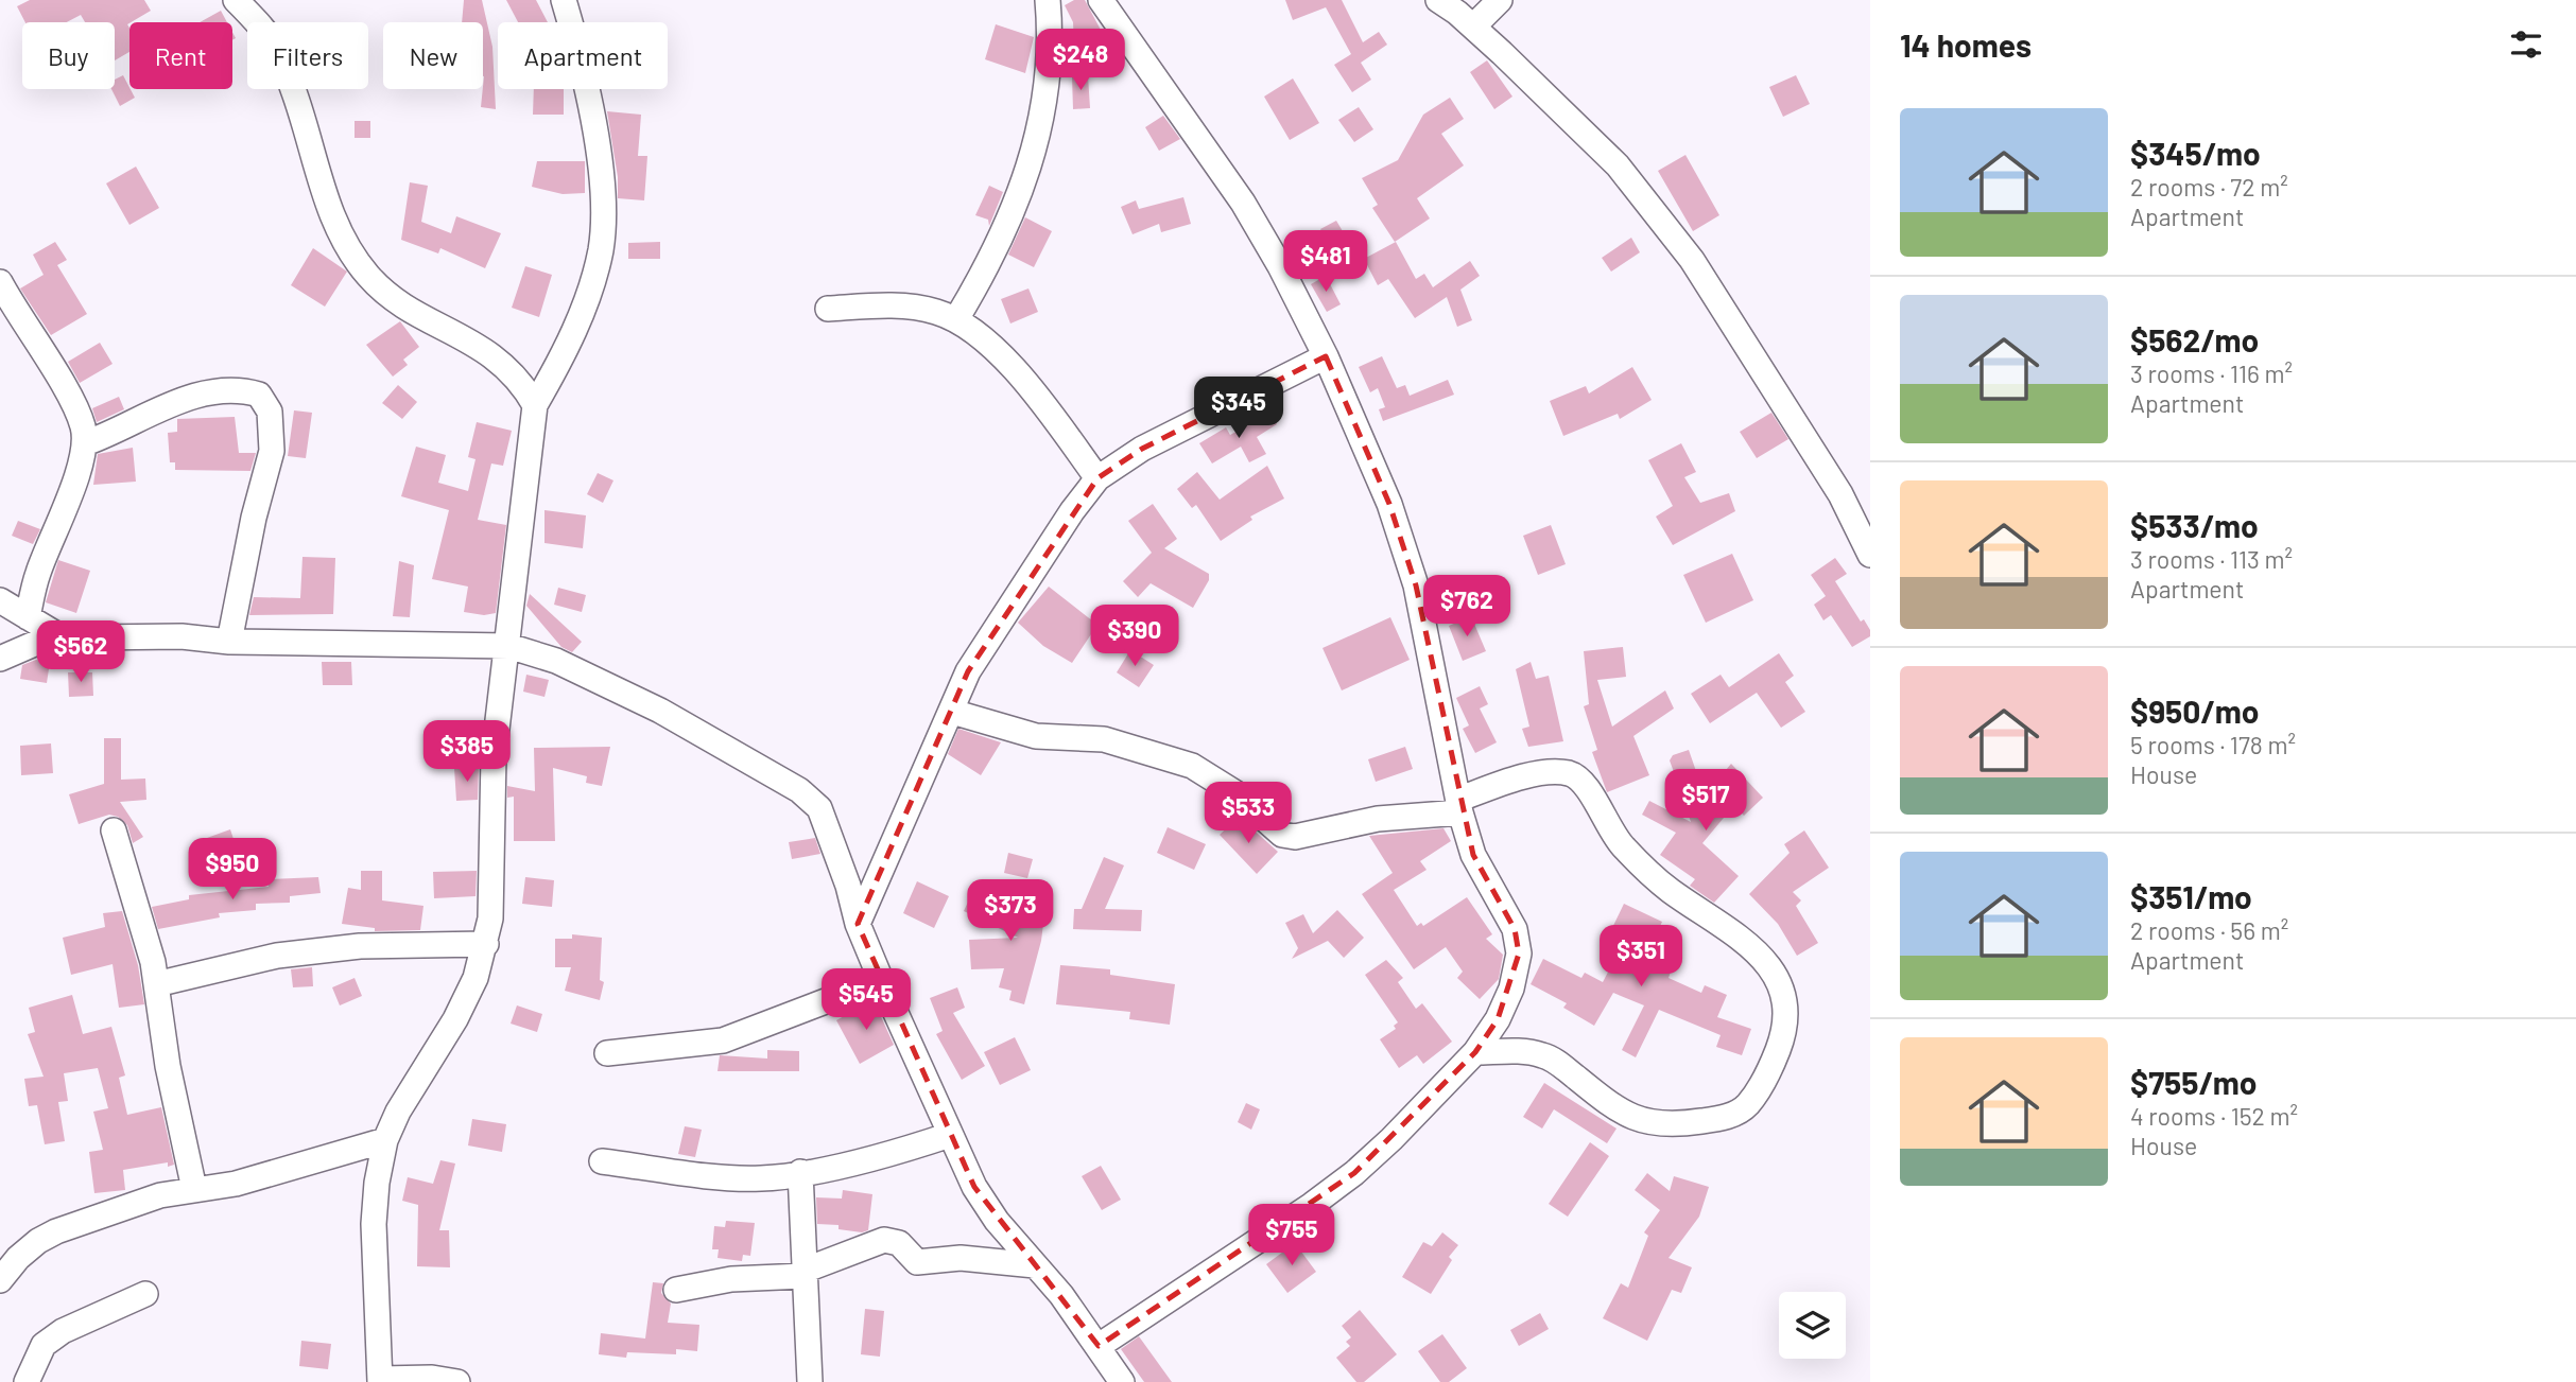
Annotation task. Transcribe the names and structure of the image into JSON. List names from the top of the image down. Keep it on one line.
{"page":{"heading":"14 homes","chip":["Buy","Rent","Filters","New","Apartment"],"price":["$248","$481","$345","$762","$390","$562","$385","$517","$533","$950","$373","$351","$545","$755"],"list":[{"name":"$345/mo","note":"2 rooms · 72 m² · Apartment"},{"name":"$562/mo","note":"3 rooms · 116 m² · Apartment"},{"name":"$533/mo","note":"3 rooms · 113 m² · Apartment"},{"name":"$950/mo","note":"5 rooms · 178 m² · House"},{"name":"$351/mo","note":"2 rooms · 56 m² · Apartment"},{"name":"$755/mo","note":"4 rooms · 152 m² · House"}]}}
